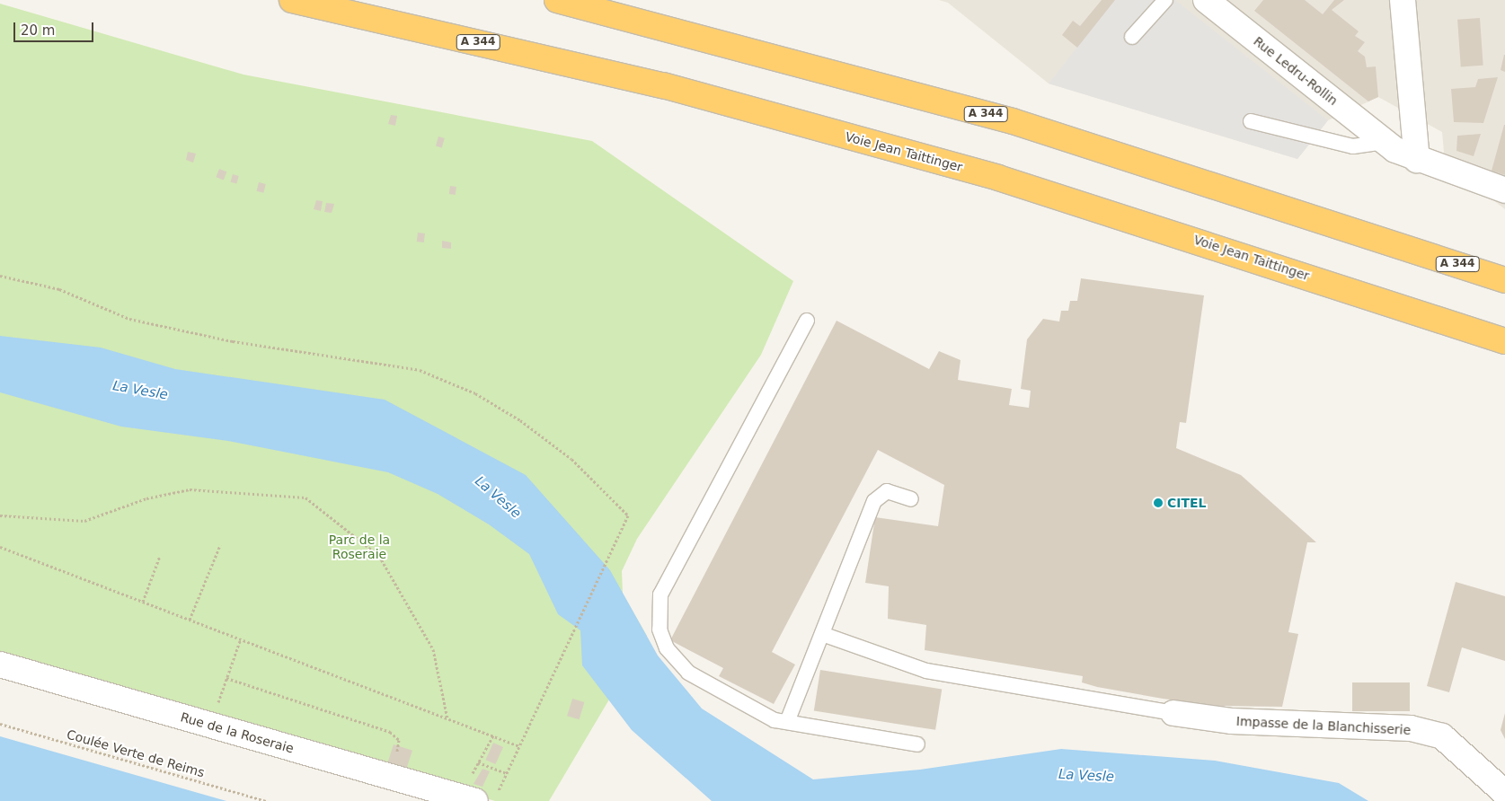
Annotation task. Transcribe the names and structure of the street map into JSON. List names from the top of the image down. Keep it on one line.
{"streets":{"highway":["A 344","Voie Jean Taittinger"],"street":["Rue Ledru-Rollin","Impasse de la Blanchisserie","Rue de la Roseraie"],"path":["Coulée Verte de Reims"]},"water":["La Vesle"],"parks":["Parc de la Roseraie"],"places":["CITEL"],"scale_bar":"20 m"}
